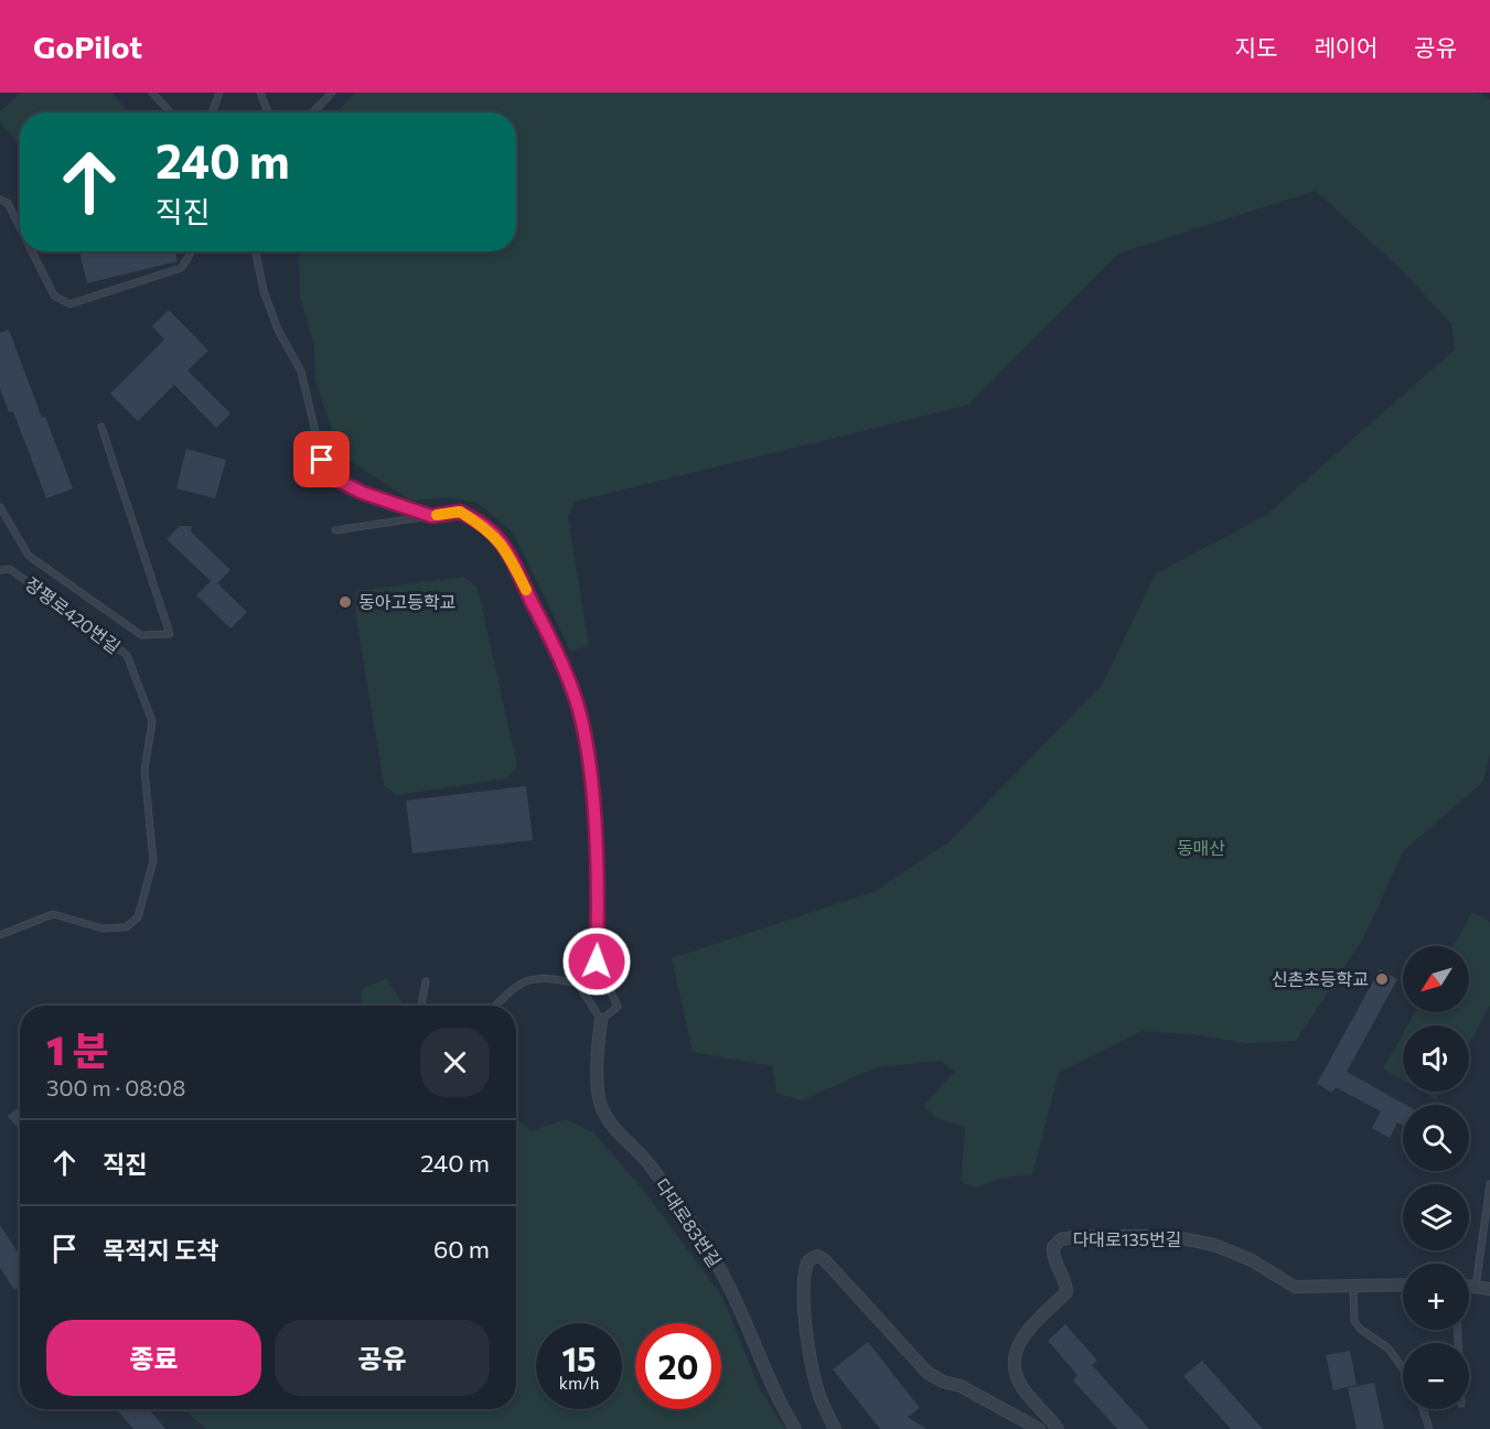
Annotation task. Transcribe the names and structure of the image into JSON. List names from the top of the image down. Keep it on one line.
{"streets":{"street":["다대로83번길","다대로135번길"],"lane":["장평로420번길"]},"parks":["동매산"],"places":["동아고등학교","신촌초등학교"],"north":"bottom left","page":{"header":"GoPilot","nav":["지도","레이어","공유"],"turn":["240 m","직진"],"map_buttons":["+","−"],"heading":["1 분","300 m · 08:08"],"list":[{"name":"직진","value":"240 m"},{"name":"목적지 도착","value":"60 m"}],"buttons":["종료","공유"],"speed":"15 km/h","limit":"20"}}
